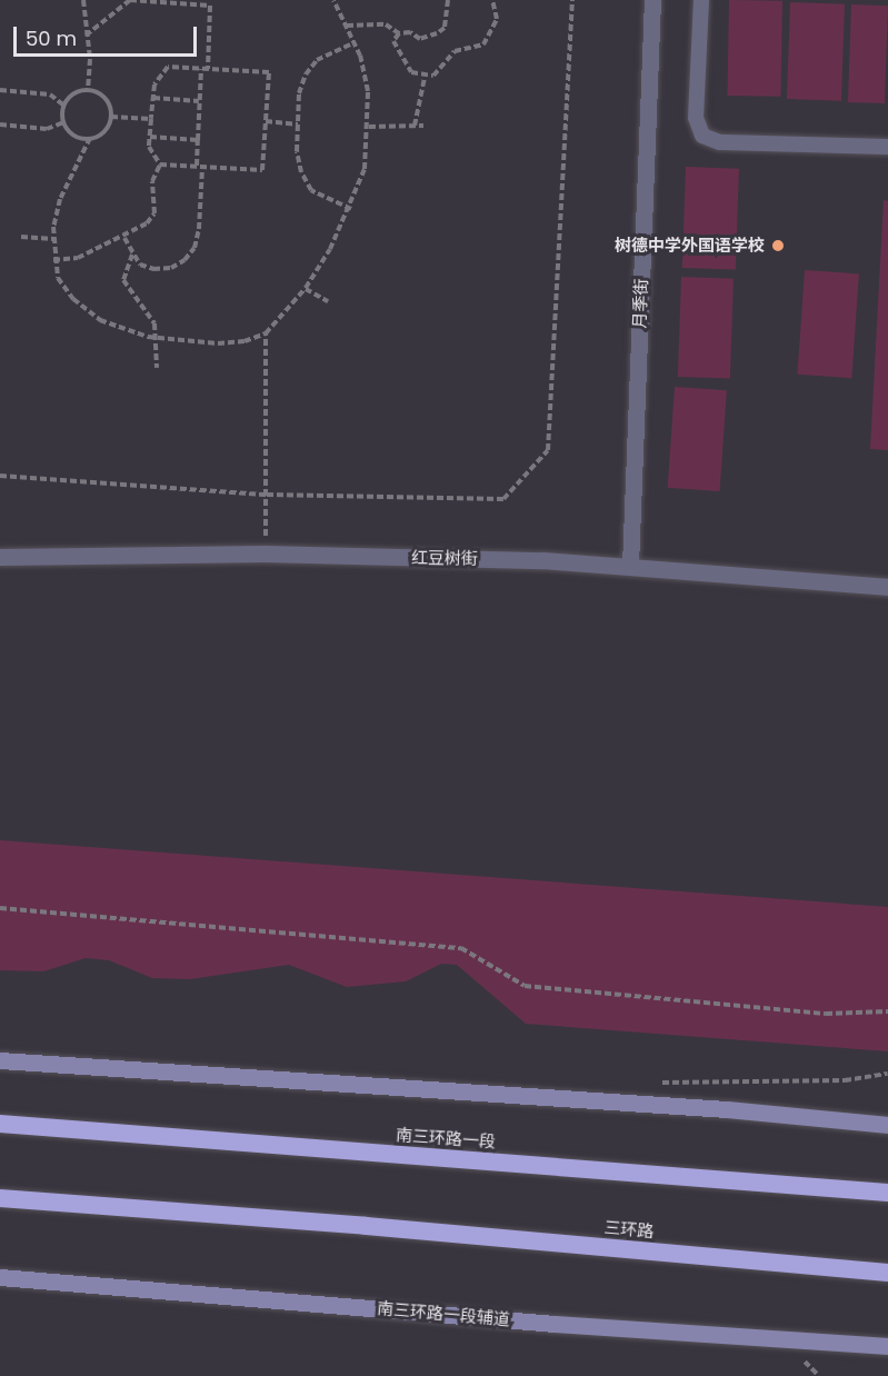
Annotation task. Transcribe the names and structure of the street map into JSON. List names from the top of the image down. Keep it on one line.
{"streets":{"highway":["南三环路一段","三环路"],"main road":["南三环路一段辅道"],"street":["月季街","红豆树街"]},"crossings":[["月季街","红豆树街"]],"places":["树德中学外国语学校"],"scale_bar":"50 m"}
